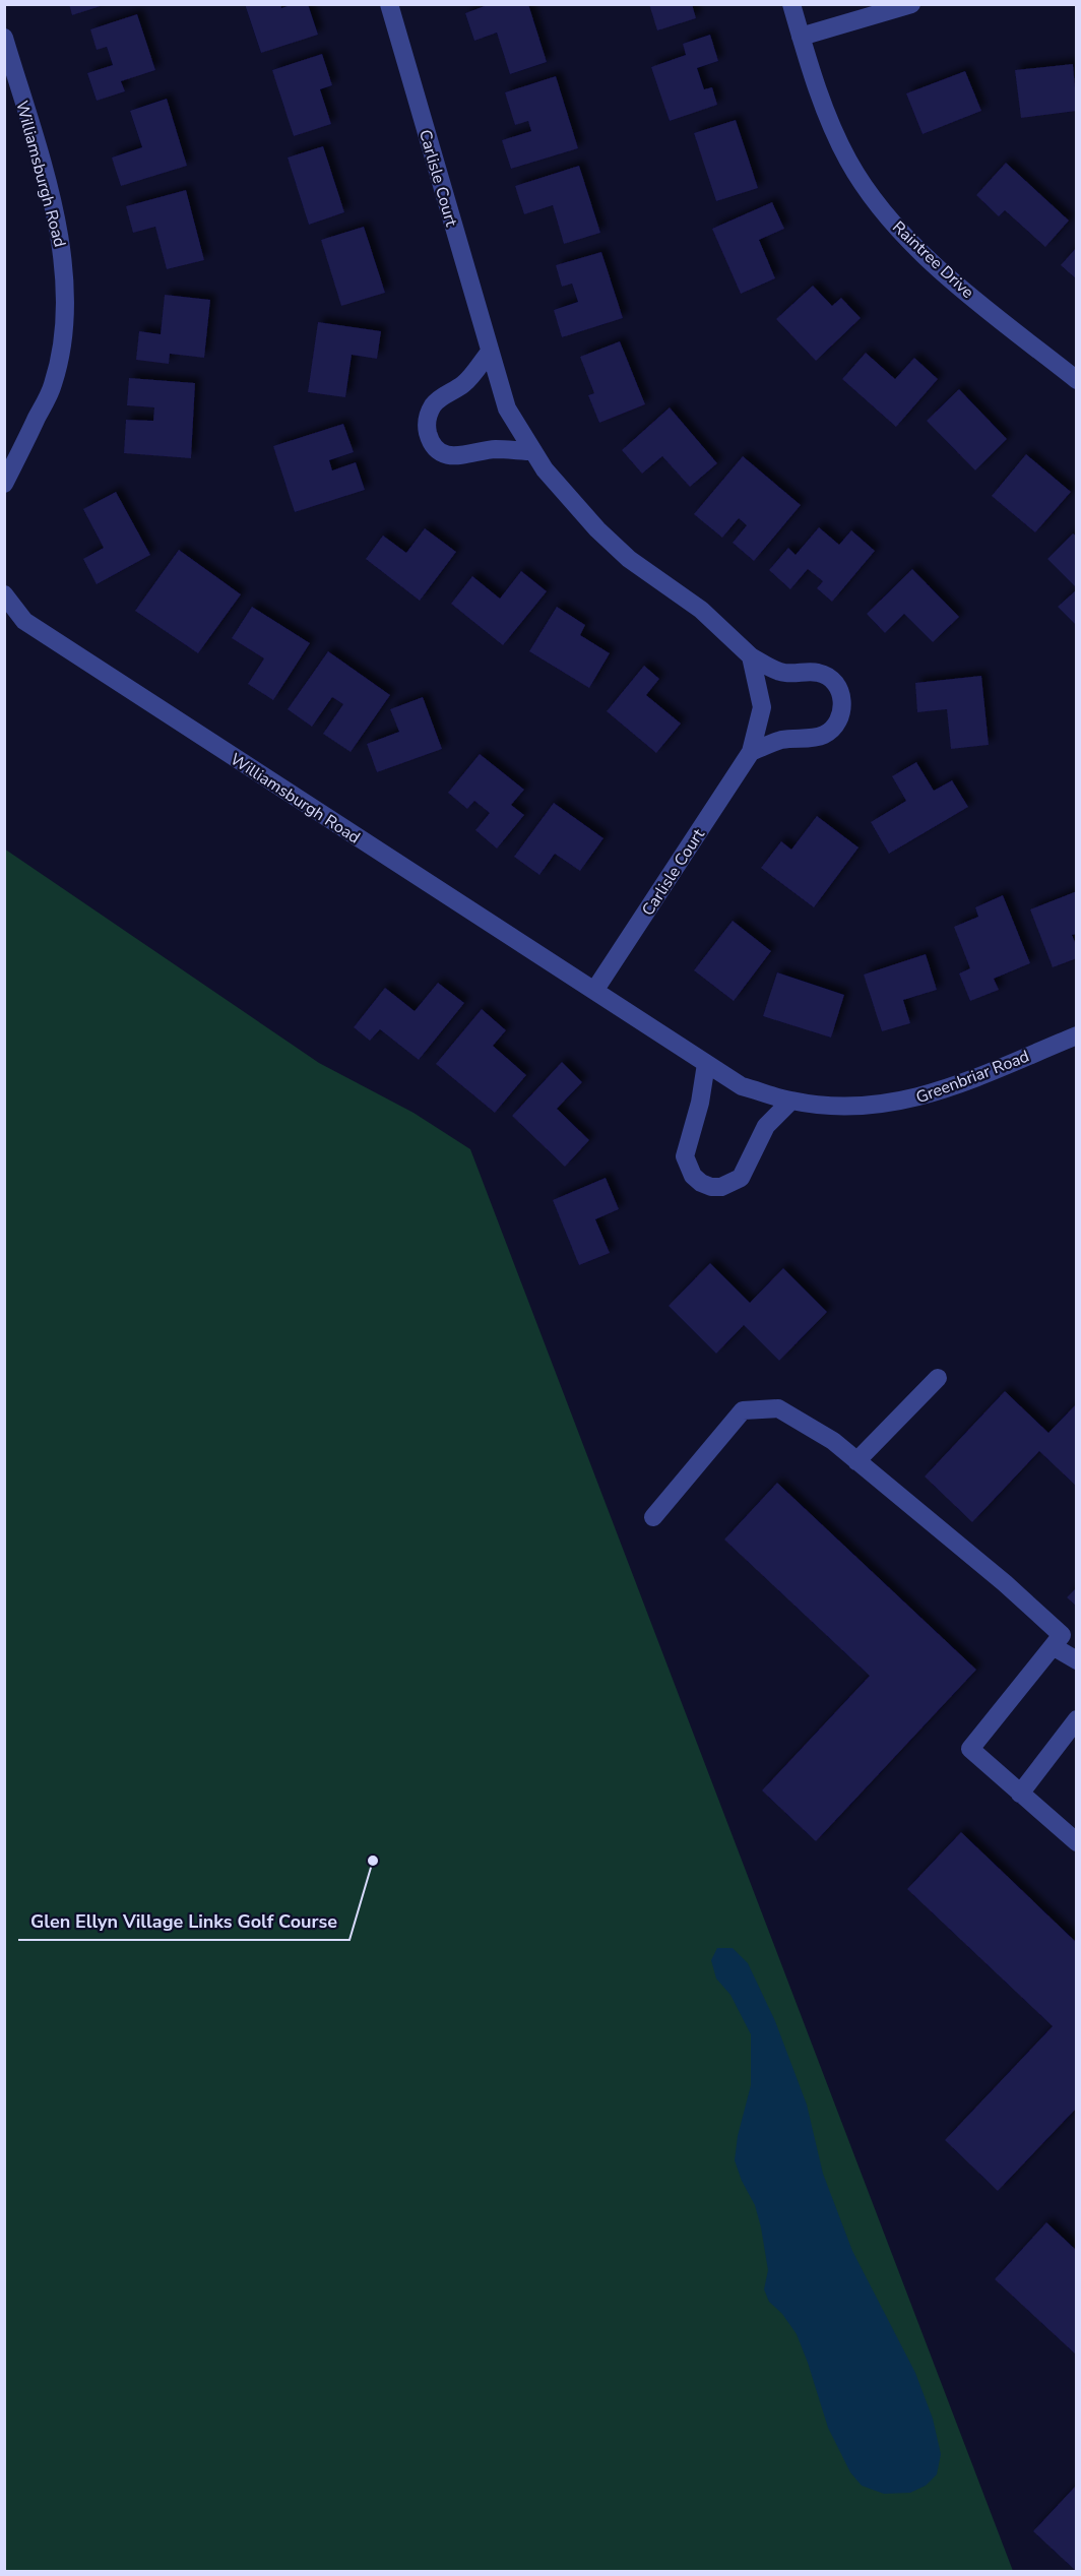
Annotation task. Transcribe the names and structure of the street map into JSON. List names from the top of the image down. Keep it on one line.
{"streets":{"street":["Williamsburgh Road","Carlisle Court","Raintree Drive","Greenbriar Road"]},"crossings":[["Williamsburgh Road","Carlisle Court"],["Williamsburgh Road","Greenbriar Road"],["Carlisle Court","Greenbriar Road"]],"places":["Glen Ellyn Village Links Golf Course"]}
